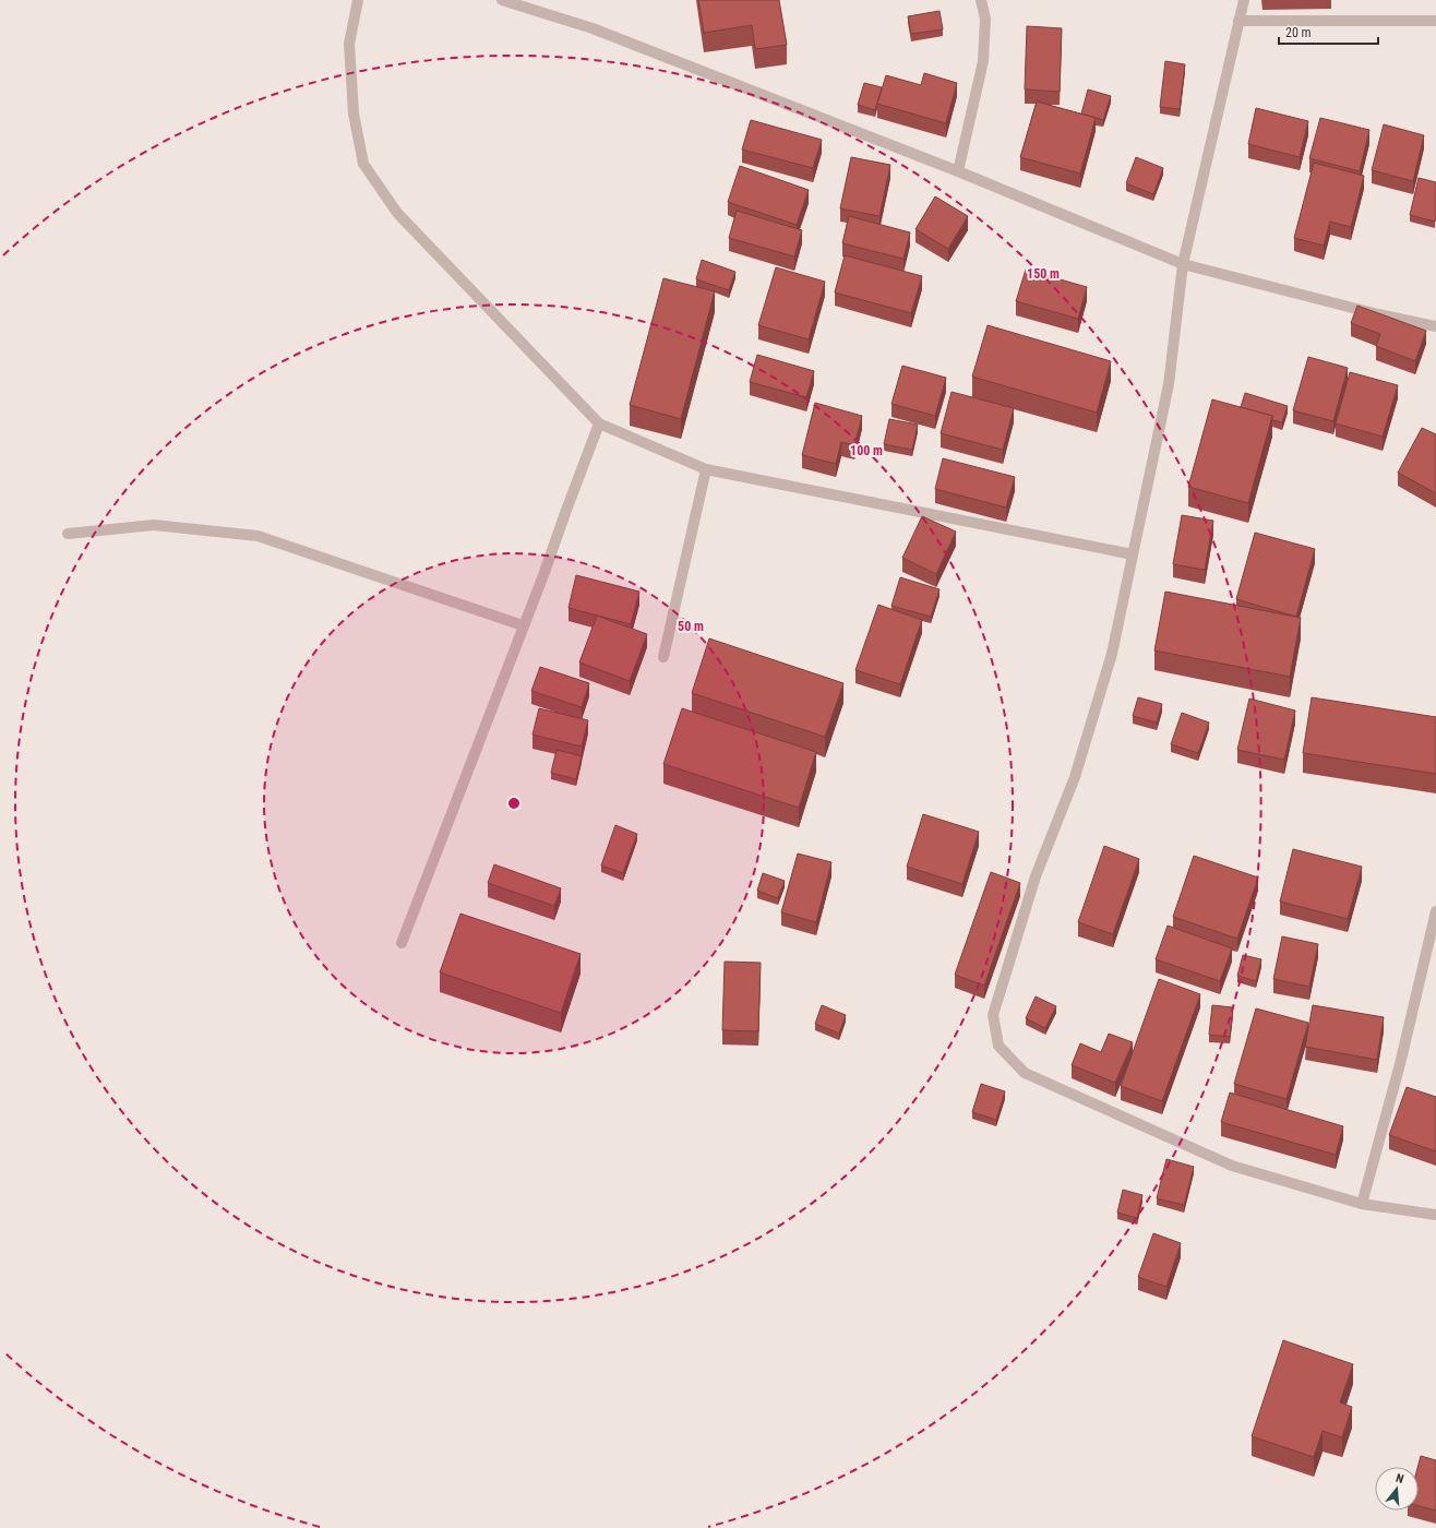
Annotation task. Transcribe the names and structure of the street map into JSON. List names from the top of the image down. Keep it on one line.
{"scale_bar":"20 m","north":"top","rings":["150 m","100 m","50 m"]}
